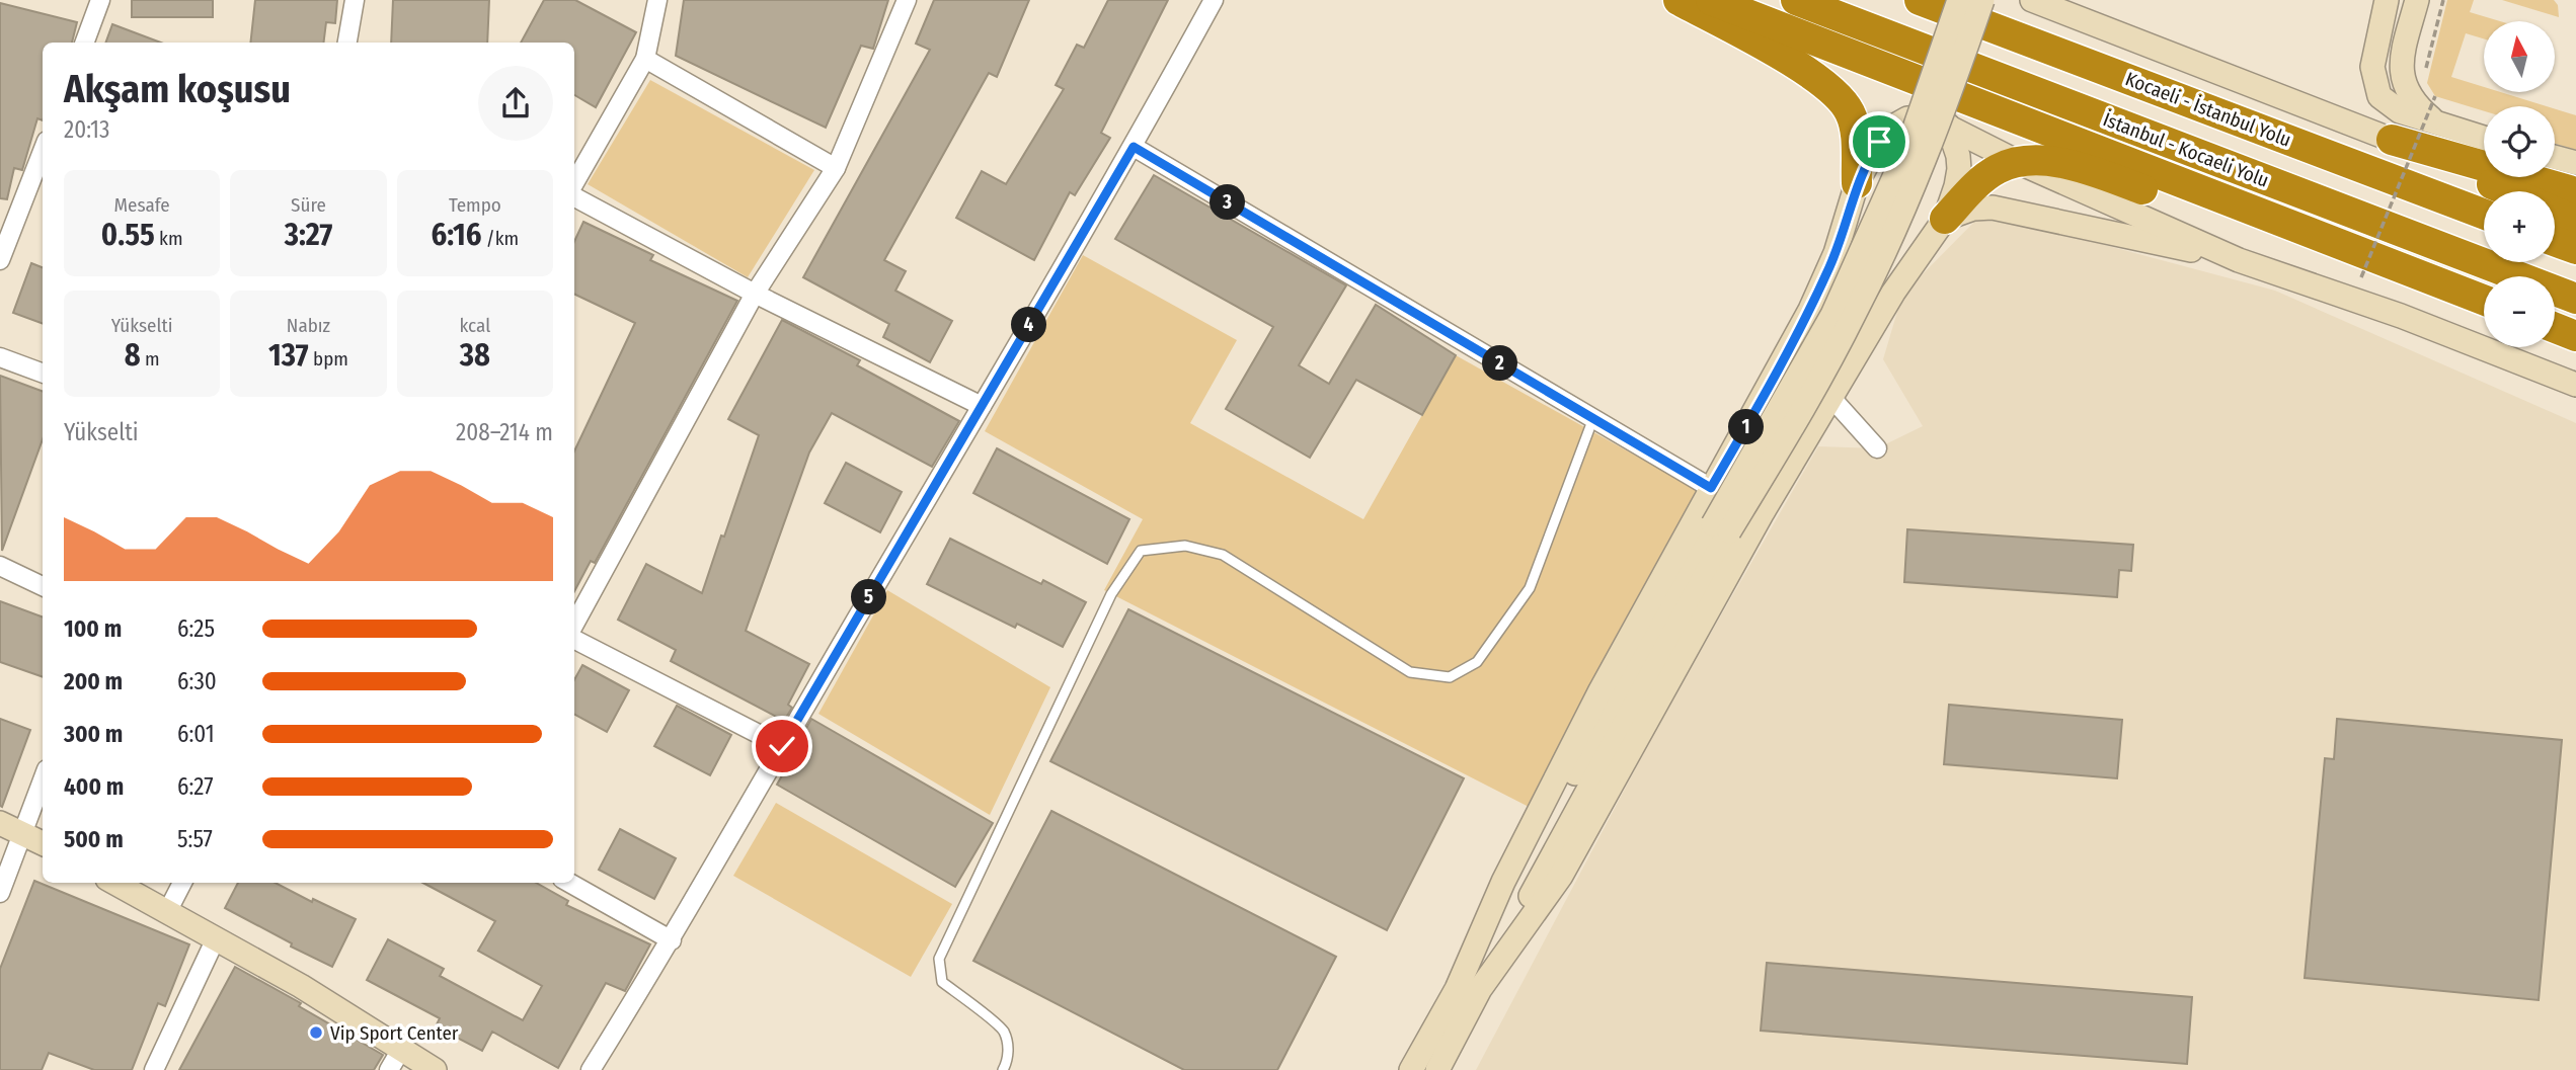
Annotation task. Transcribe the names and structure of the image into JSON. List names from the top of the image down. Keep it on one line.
{"streets":{"highway":["Kocaeli - İstanbul Yolu","İstanbul - Kocaeli Yolu"]},"places":["Vip Sport Center"],"north":"top","page":{"map_buttons":["+","−"],"heading":["Akşam koşusu","20:13"],"stats":[["Mesafe","0.55 km"],["Süre","3:27"],["Tempo","6:16 /km"],["Yükselti","8 m"],["Nabız","137 bpm"],["kcal","38"]],"pins":["3","4","2","1","5"],"chart":["Yükselti","208–214 m"],"list":[{"name":"100 m","note":"6:25"},{"name":"200 m","note":"6:30"},{"name":"300 m","note":"6:01"},{"name":"400 m","note":"6:27"},{"name":"500 m","note":"5:57"}]}}
